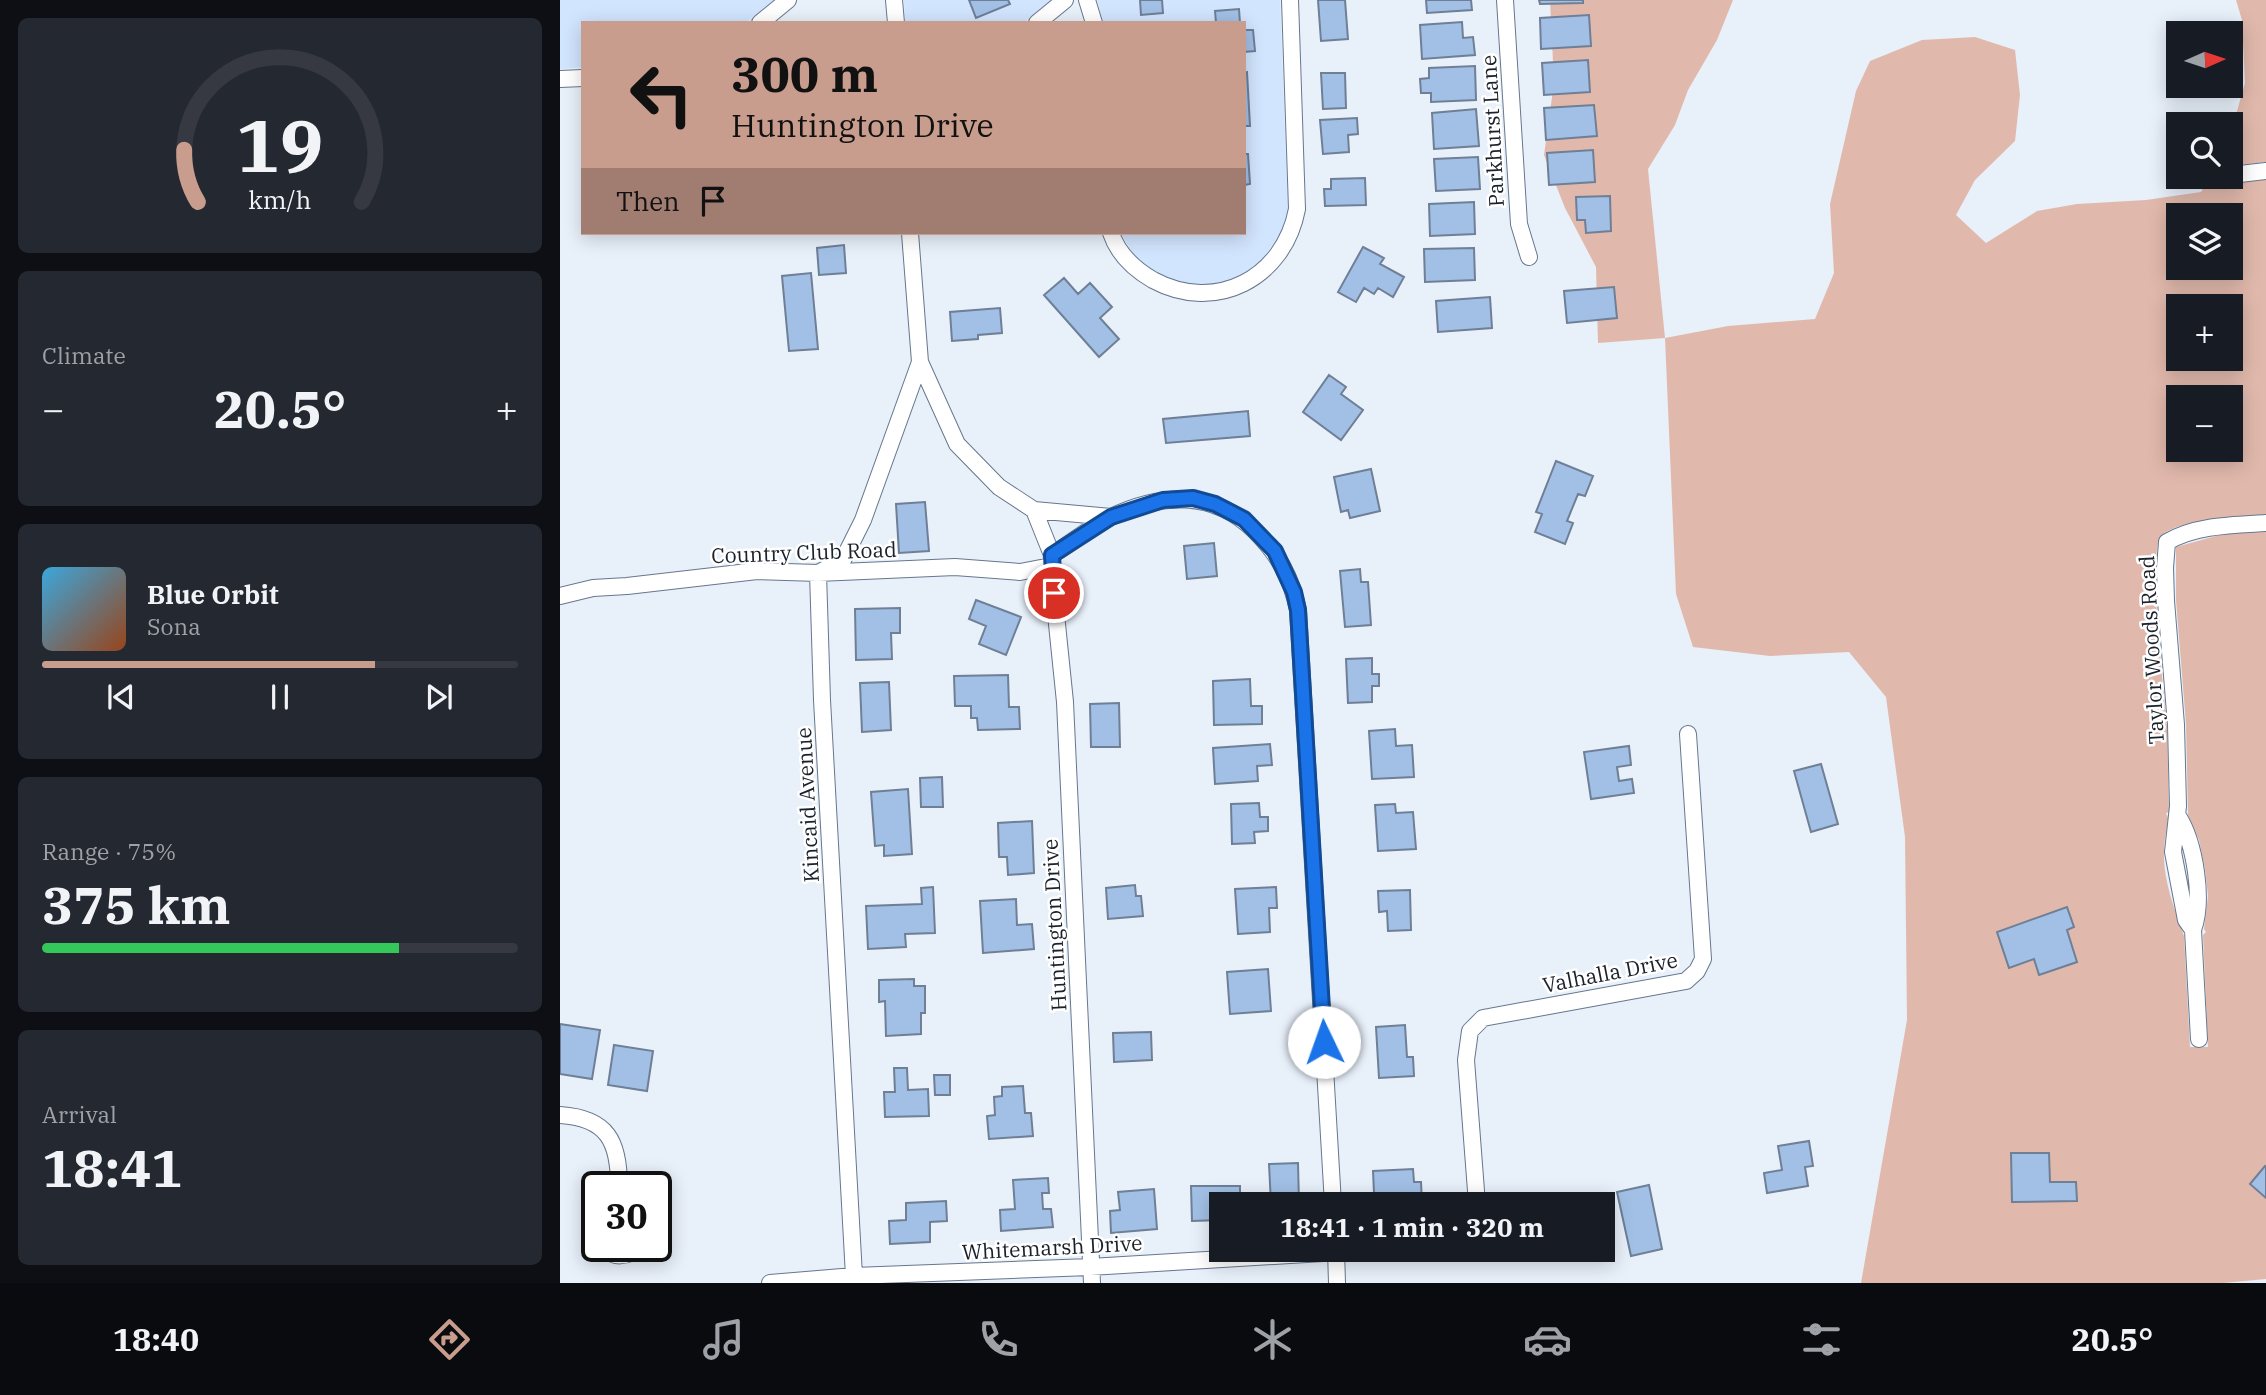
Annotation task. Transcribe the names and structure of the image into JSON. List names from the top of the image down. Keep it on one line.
{"streets":{"street":["Parkhurst Lane","Country Club Road","Taylor Woods Road","Kincaid Avenue","Huntington Drive","Valhalla Drive","Whitemarsh Drive"]},"crossings":[["Country Club Road","Kincaid Avenue"],["Country Club Road","Huntington Drive"],["Kincaid Avenue","Whitemarsh Drive"],["Huntington Drive","Whitemarsh Drive"]],"north":"right","page":{"map_buttons":["+","−"],"turn":["300 m","Huntington Drive"],"then":"Then","tile":["Climate",["Range · 75%","375 km"],["Arrival","18:41"]],"heat":["−","20.5°","+"],"song":["Blue Orbit","Sona"],"limit":"30","trip":"18:41 · 1 min · 320 m","tabs":["18:40","20.5°"],"gauge":["19","km/h"]}}
